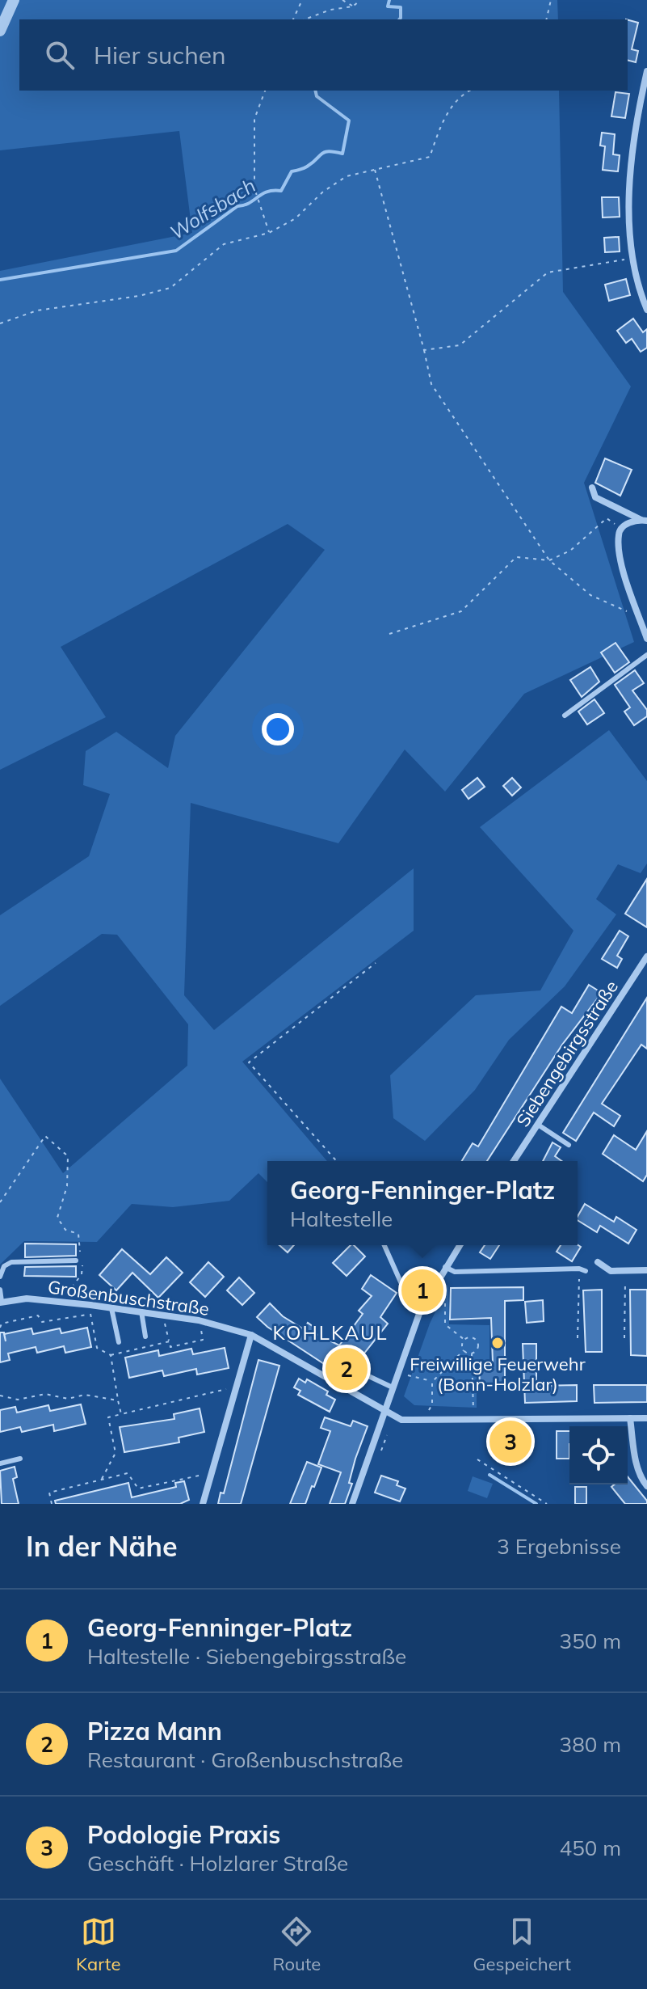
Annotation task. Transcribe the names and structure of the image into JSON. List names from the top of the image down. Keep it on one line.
{"streets":{"street":["Siebengebirgsstraße","Großenbuschstraße"]},"districts":["KOHLKAUL"],"water":["Wolfsbach"],"places":["Freiwillige Feuerwehr (Bonn-Holzlar)"],"page":{"search":"Hier suchen","popup":["Georg-Fenninger-Platz","Haltestelle"],"pins":["1","2","3"],"heading":["In der Nähe","3 Ergebnisse"],"list":[{"mark":"1","name":"Georg-Fenninger-Platz","note":"Haltestelle · Siebengebirgsstraße","value":"350 m"},{"mark":"2","name":"Pizza Mann","note":"Restaurant · Großenbuschstraße","value":"380 m"},{"mark":"3","name":"Podologie Praxis","note":"Geschäft · Holzlarer Straße","value":"450 m"}],"nav":["Karte","Route","Gespeichert"]}}
